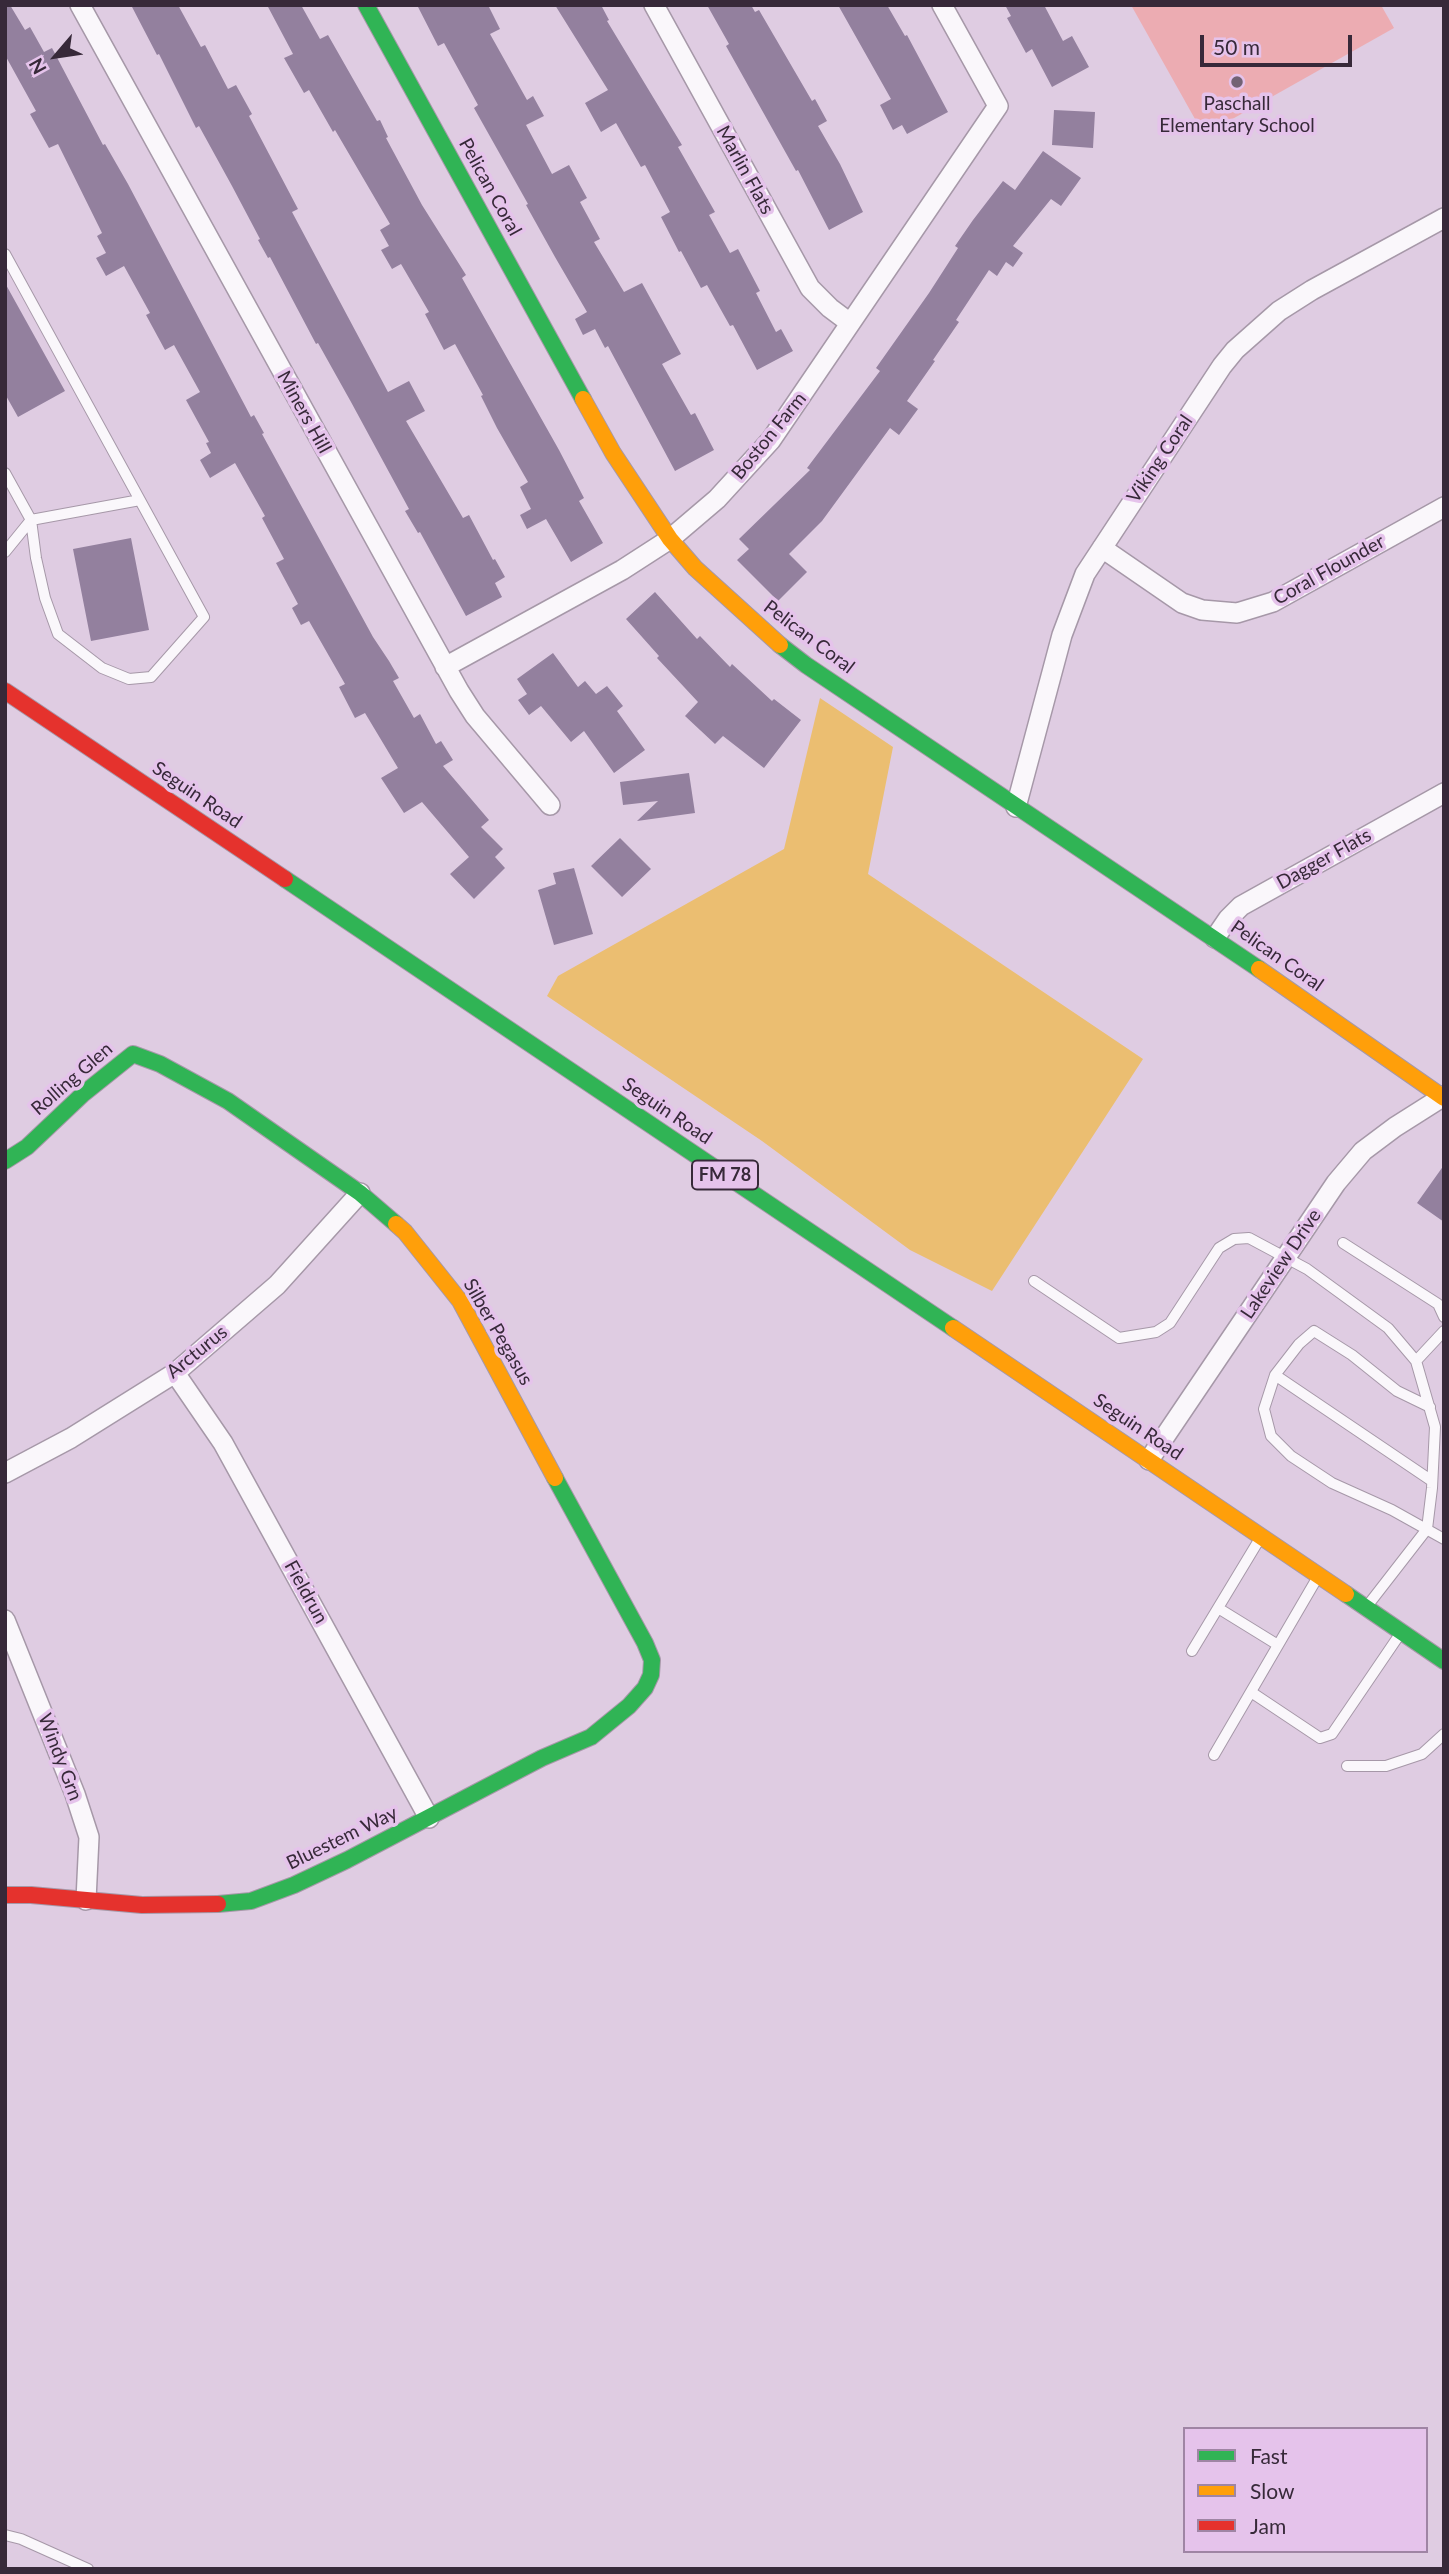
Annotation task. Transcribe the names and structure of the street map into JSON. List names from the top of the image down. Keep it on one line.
{"streets":{"street":["Marlin Flats","Pelican Coral","Miners Hill","Boston Farm","Viking Coral","Coral Flounder","Seguin Road","Dagger Flats","Rolling Glen","FM 78","Lakeview Drive","Silber Pegasus","Arcturus","Fieldrun","Windy Grn","Bluestem Way"]},"crossings":[["Marlin Flats","Boston Farm"],["Pelican Coral","Boston Farm"],["Pelican Coral","Viking Coral"],["Pelican Coral","Dagger Flats"],["Pelican Coral","Lakeview Drive"],["Miners Hill","Boston Farm"],["Viking Coral","Coral Flounder"],["Seguin Road","Lakeview Drive"],["Rolling Glen","Silber Pegasus"],["Silber Pegasus","Arcturus"],["Silber Pegasus","Bluestem Way"],["Arcturus","Fieldrun"],["Fieldrun","Bluestem Way"],["Windy Grn","Bluestem Way"]],"places":["Paschall Elementary School"],"legend":["Fast","Slow","Jam"],"scale_bar":"50 m","north":"bottom left"}
